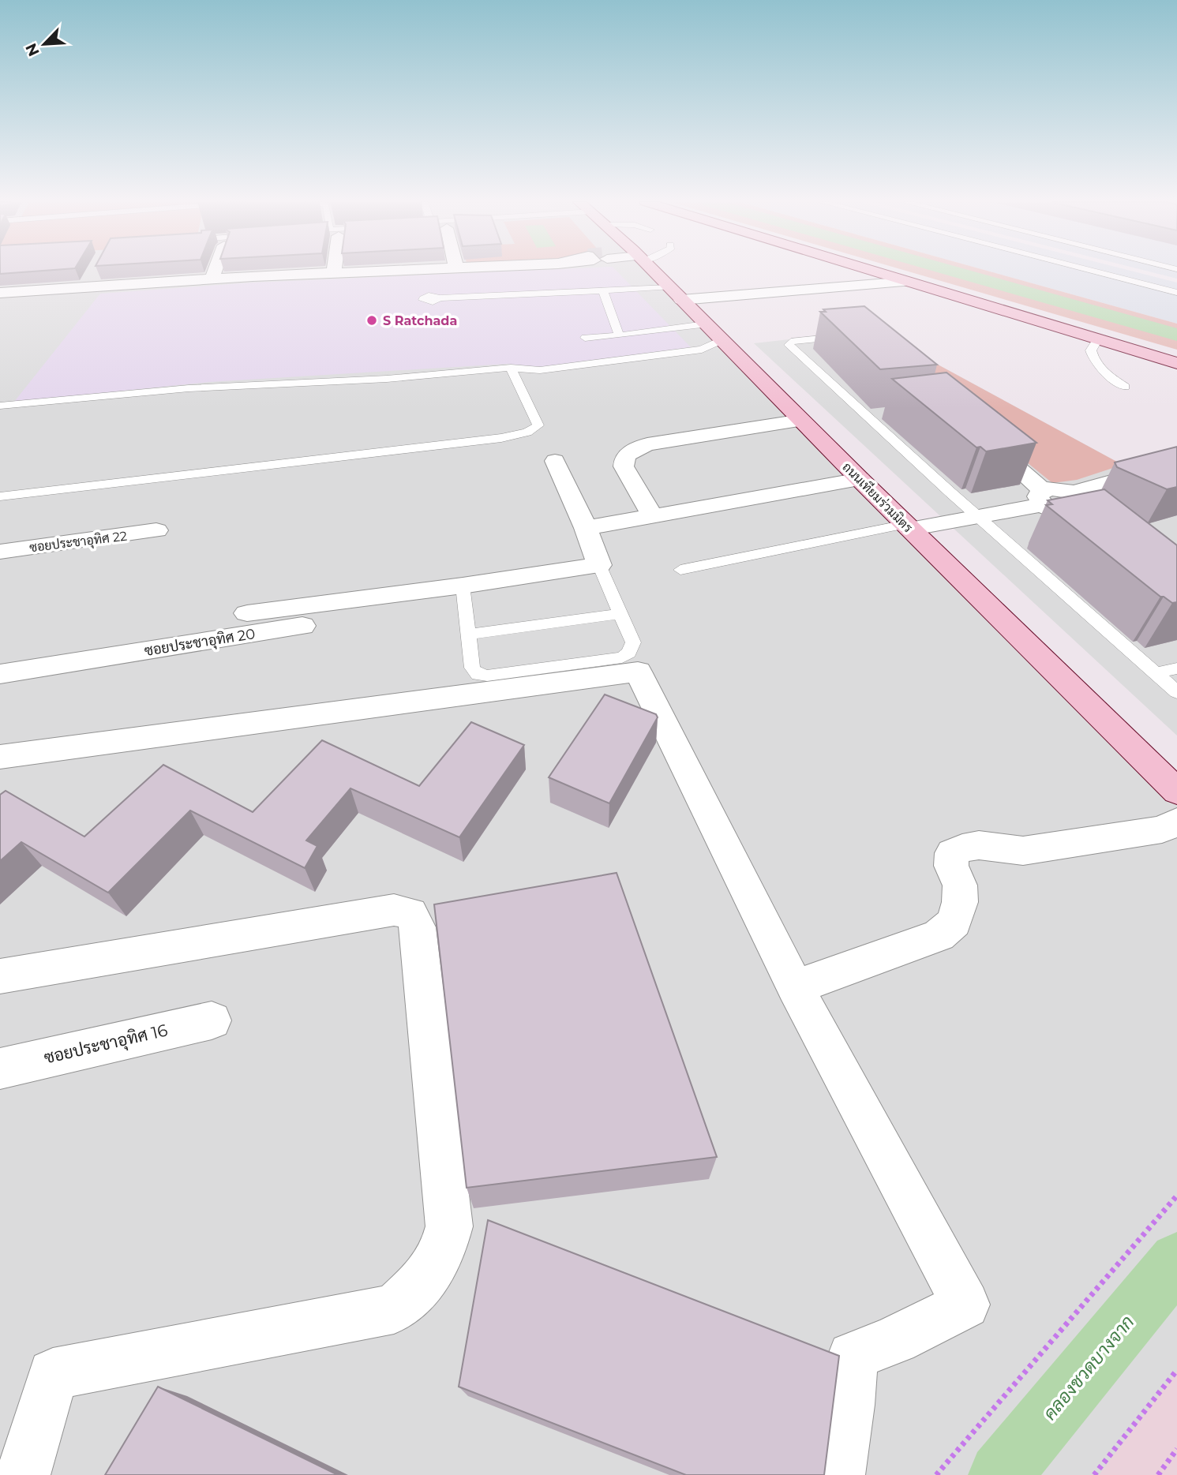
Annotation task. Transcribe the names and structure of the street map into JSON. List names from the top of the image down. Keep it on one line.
{"streets":{"street":["ถนนเทียมร่วมมิตร","ซอยประชาอุทิศ 22","ซอยประชาอุทิศ 20","ซอยประชาอุทิศ 16"]},"water":["คลองชวดบางจาก"],"places":["S Ratchada"],"north":"bottom left"}
